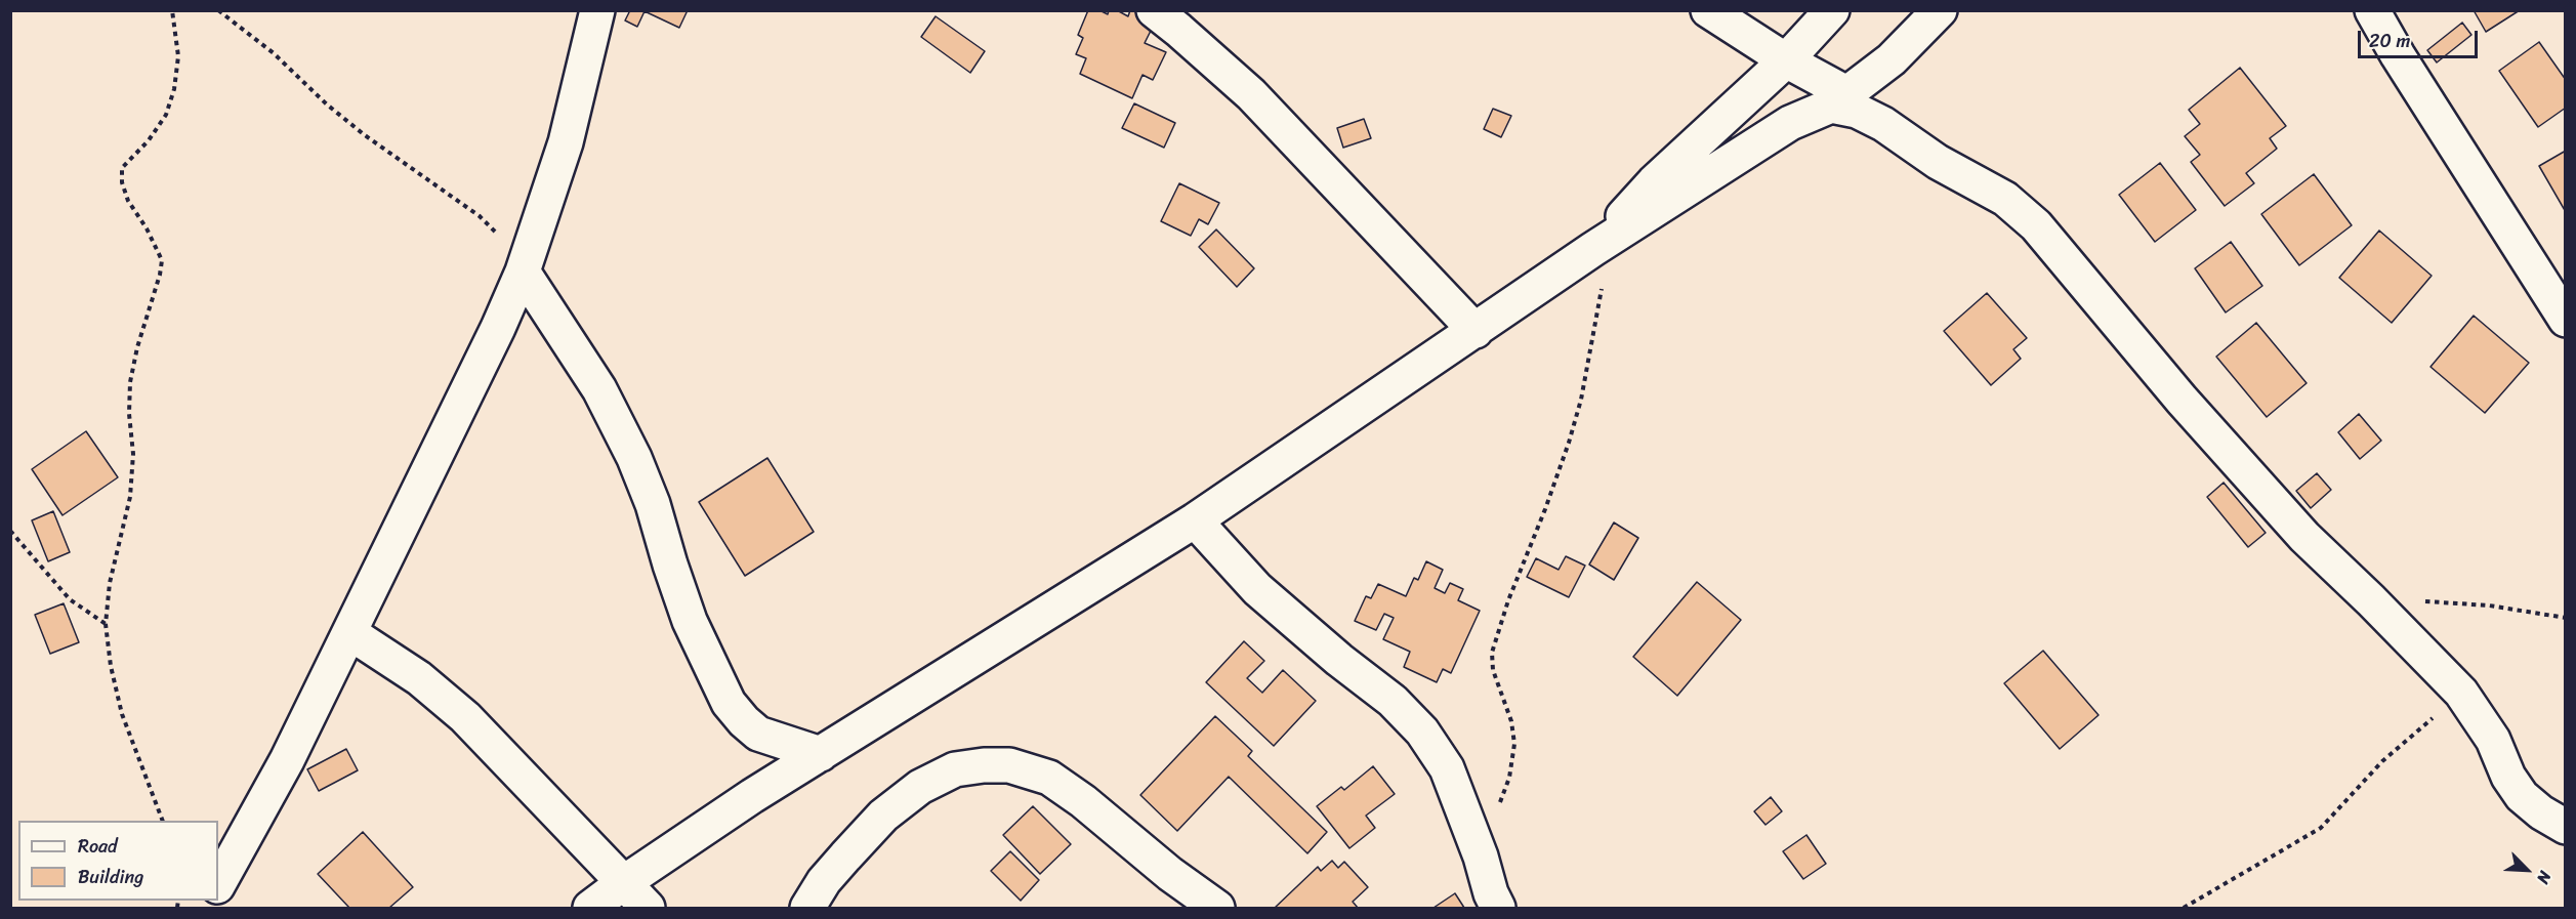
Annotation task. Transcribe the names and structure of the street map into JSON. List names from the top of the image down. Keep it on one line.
{"legend":["Road","Building"],"scale_bar":"20 m","north":"bottom right"}
